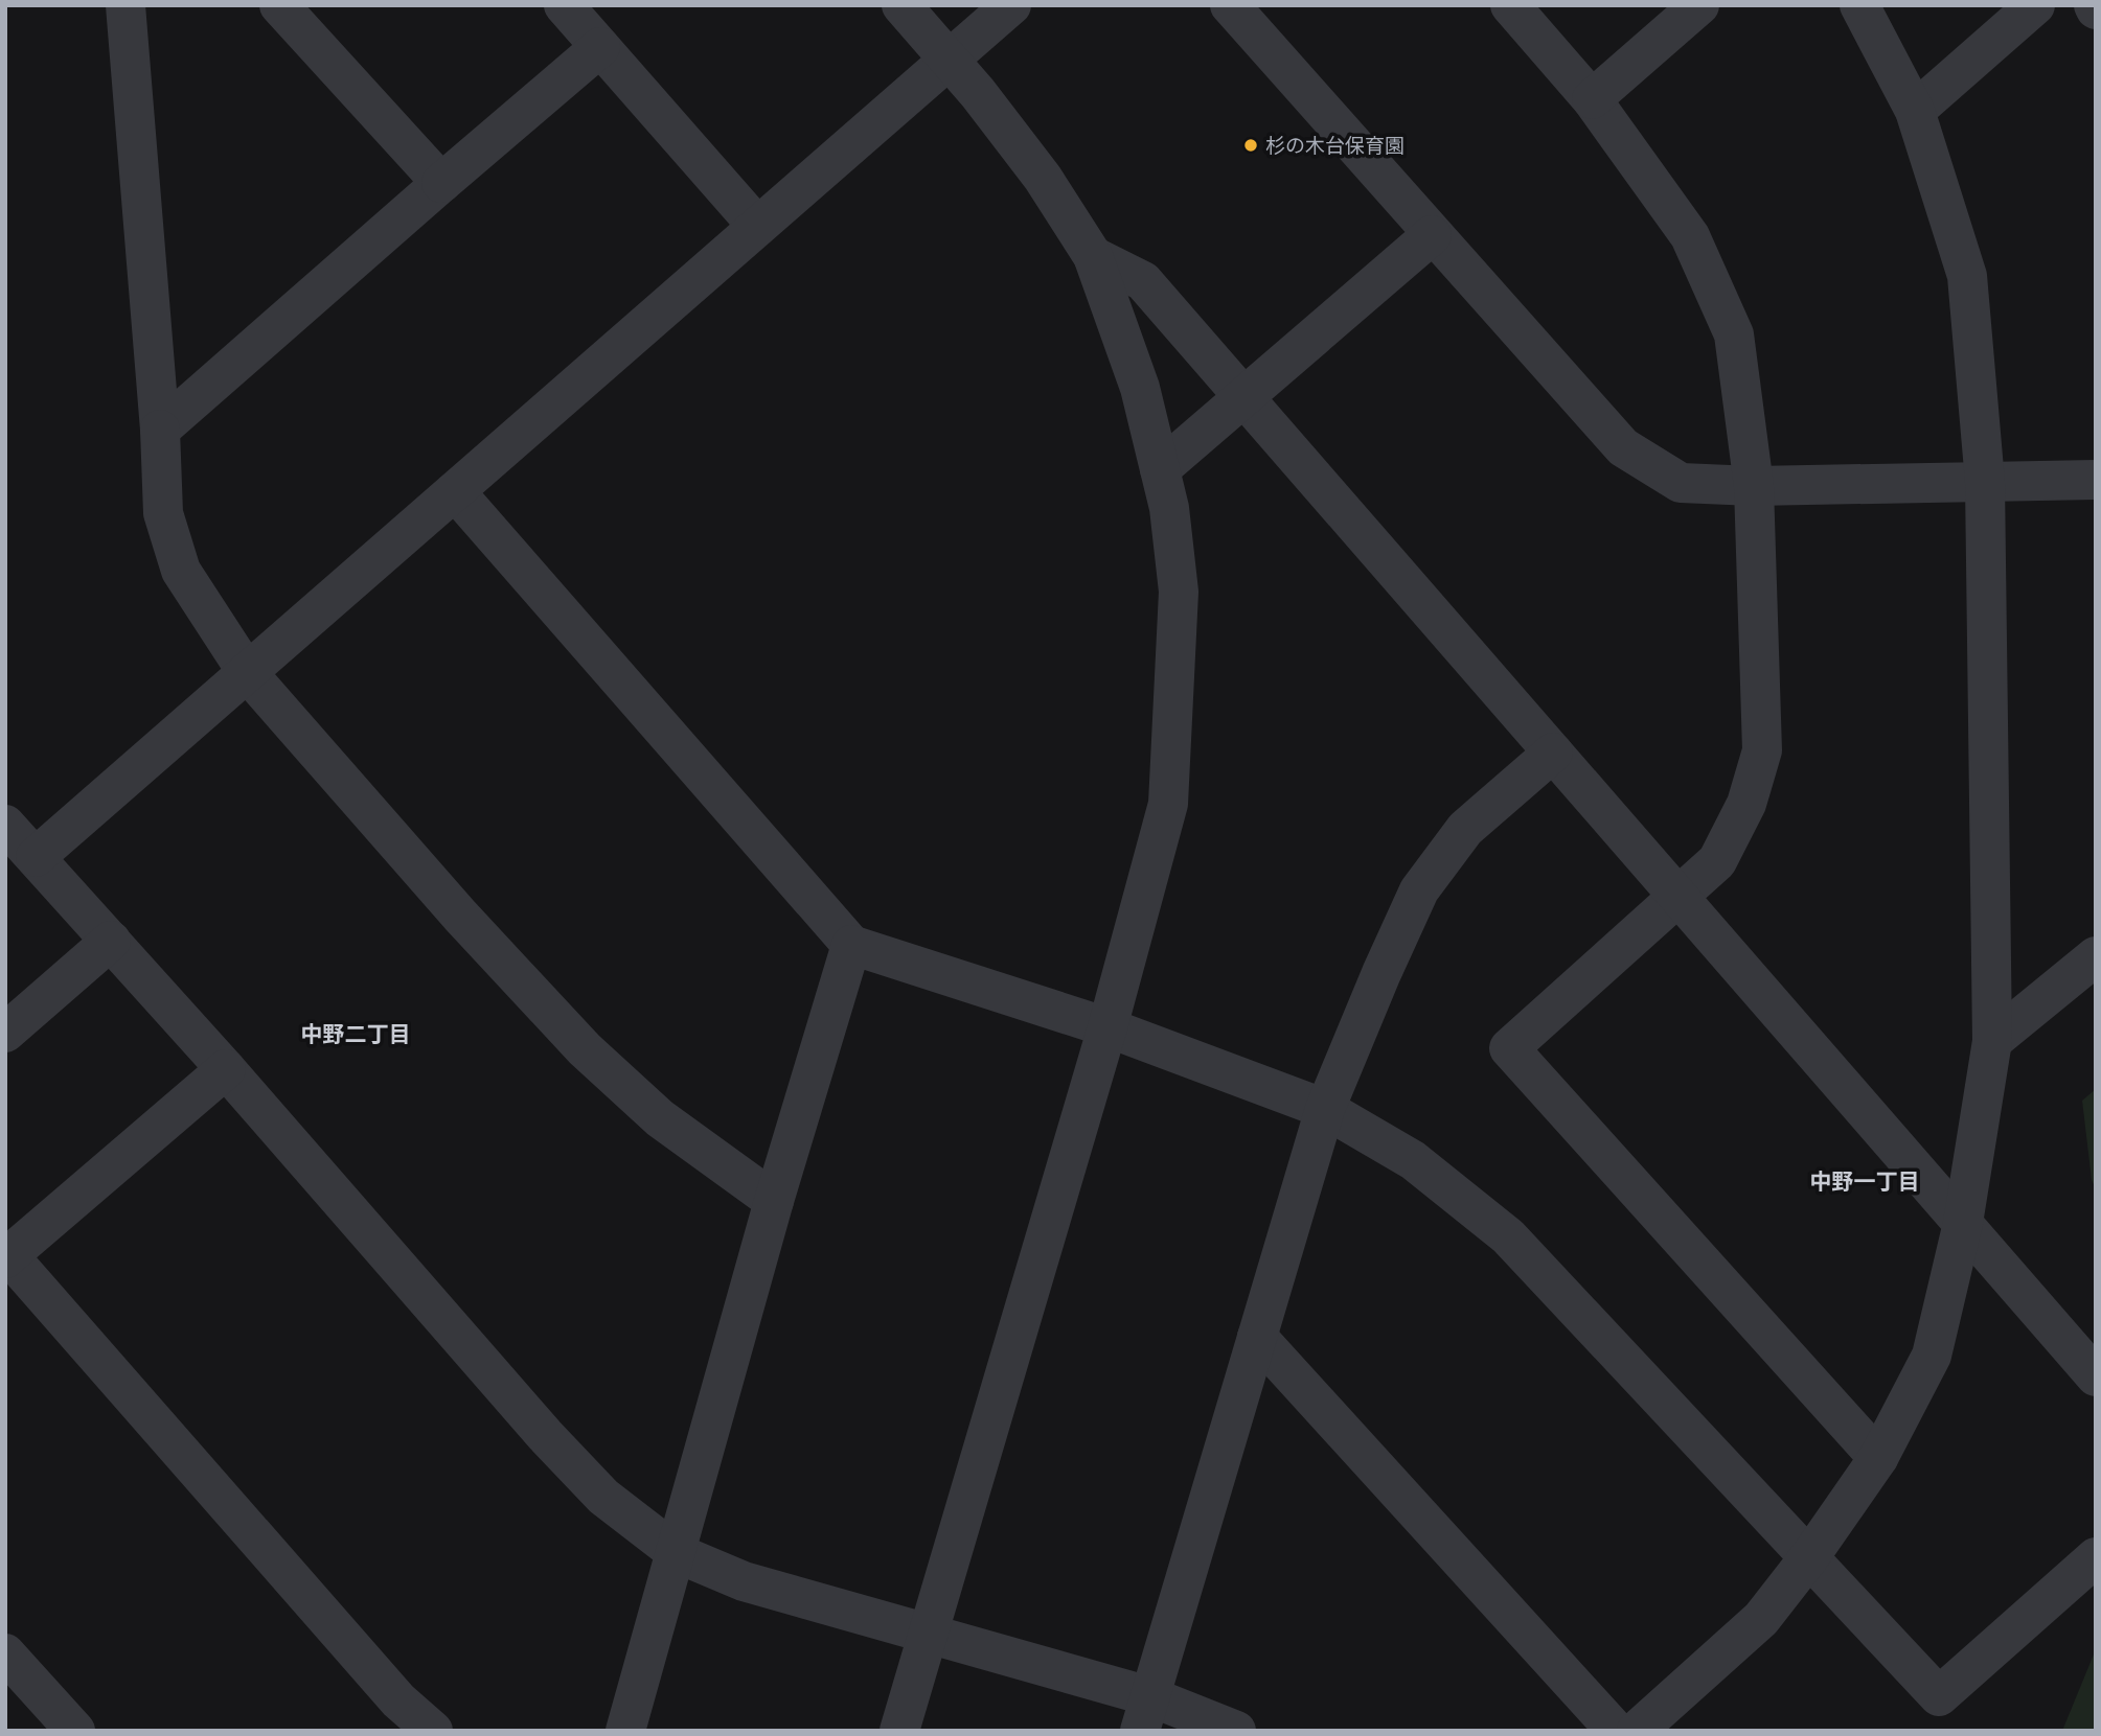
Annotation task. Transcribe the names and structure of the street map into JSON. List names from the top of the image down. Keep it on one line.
{"districts":["中野二丁目","中野一丁目"],"places":["杉の木台保育園"]}
